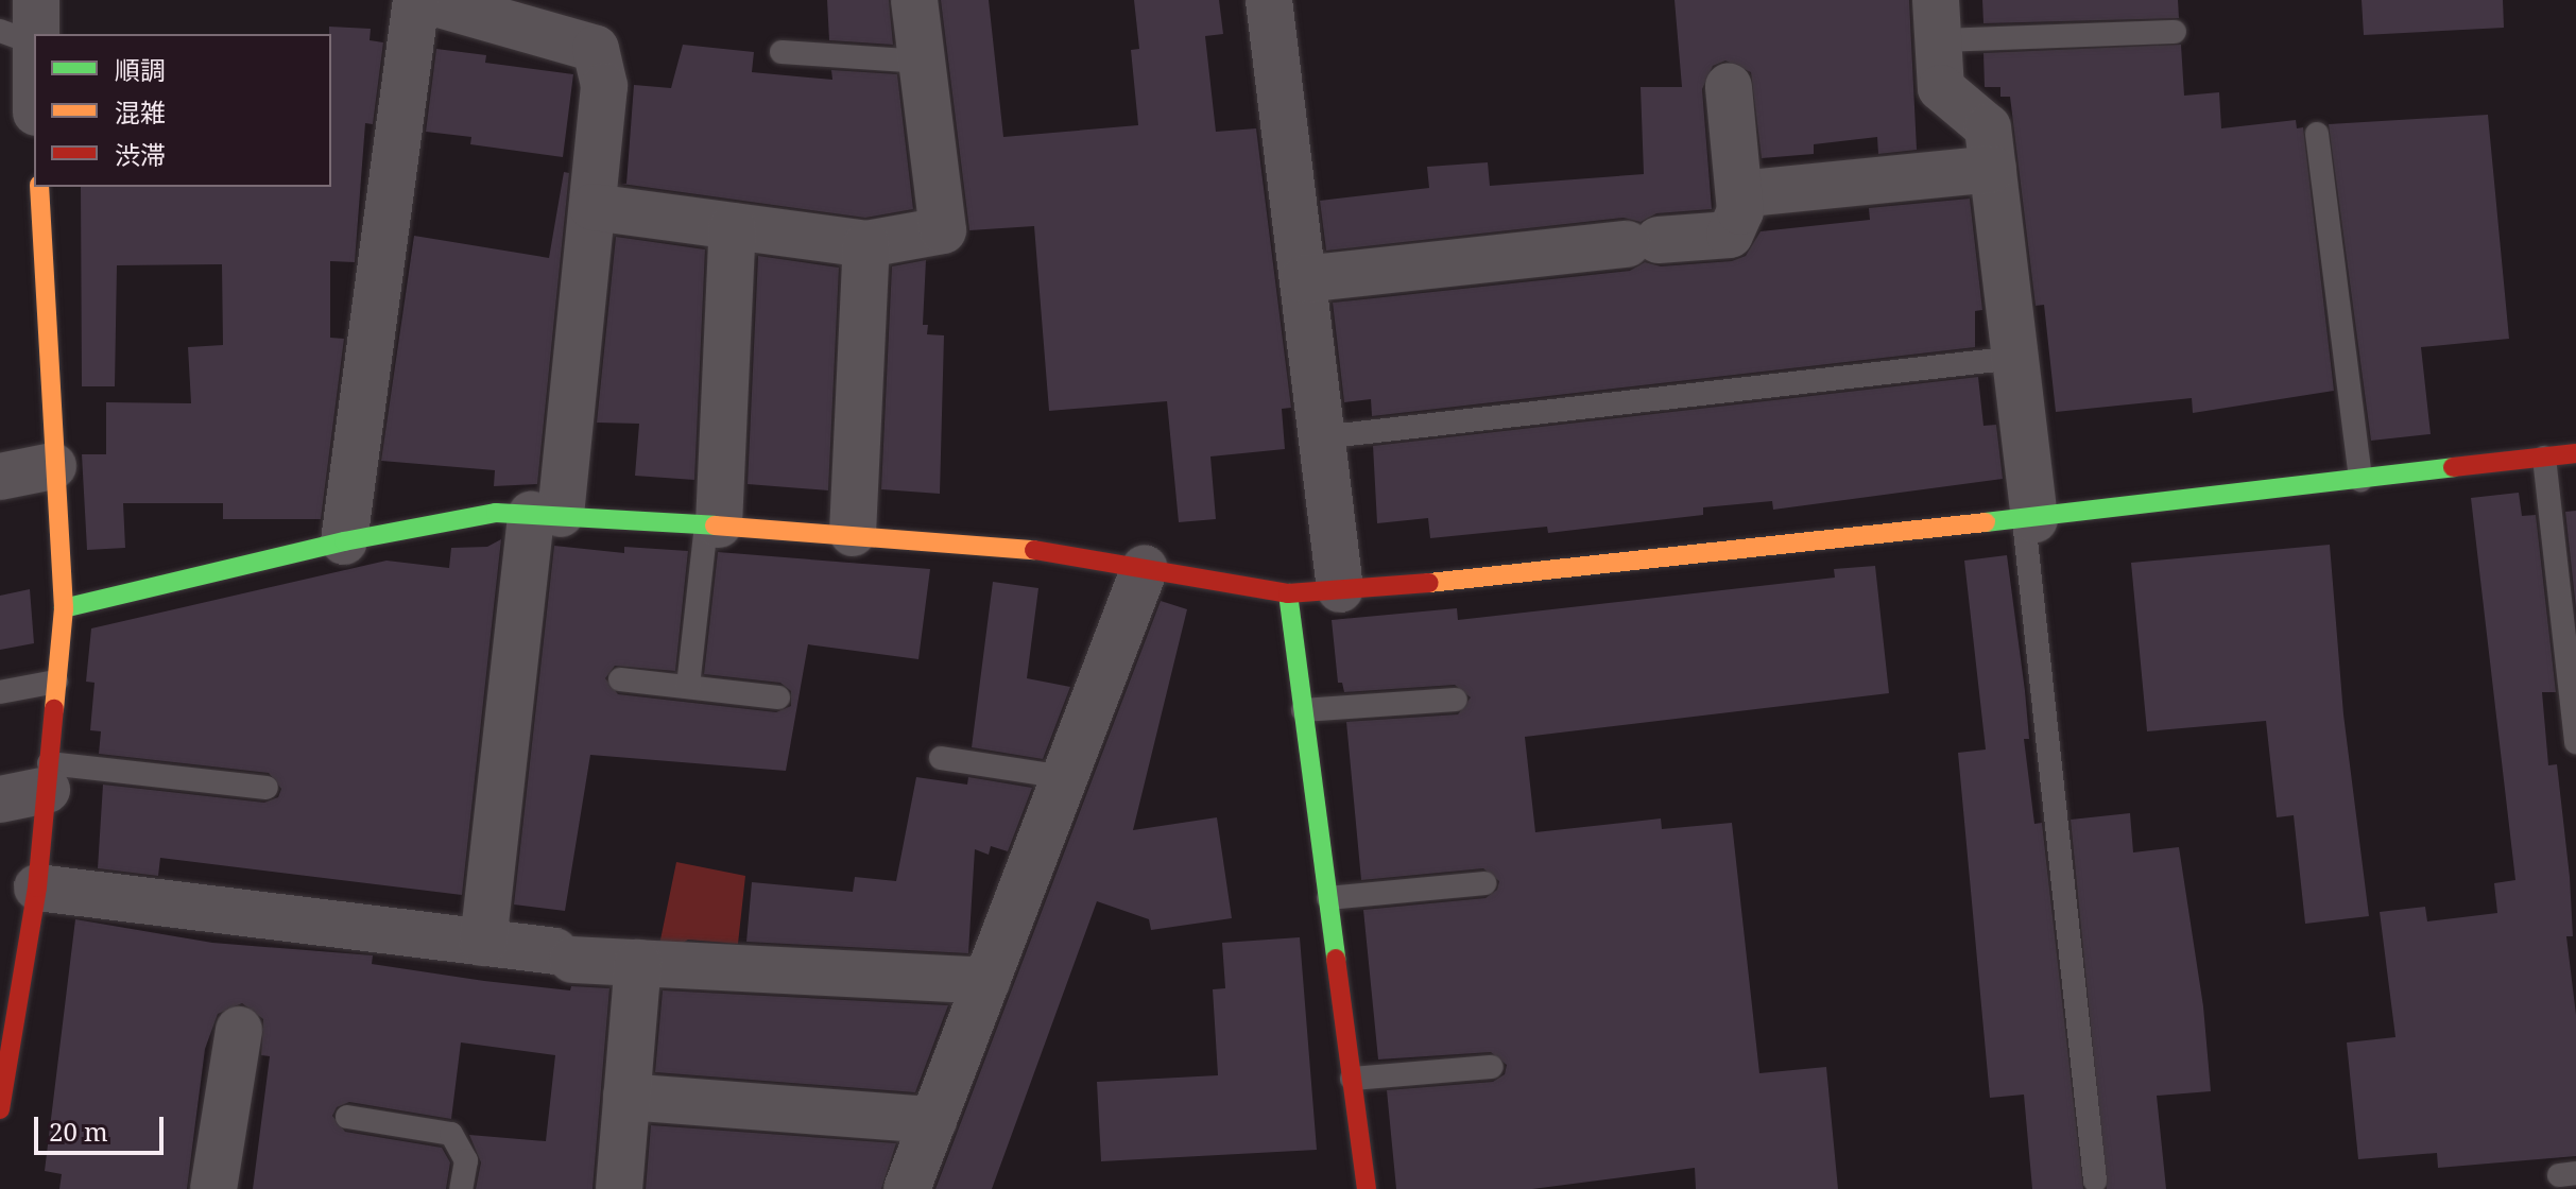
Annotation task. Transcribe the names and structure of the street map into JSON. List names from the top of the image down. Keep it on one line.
{"legend":["順調","混雑","渋滞"],"scale_bar":"20 m"}
